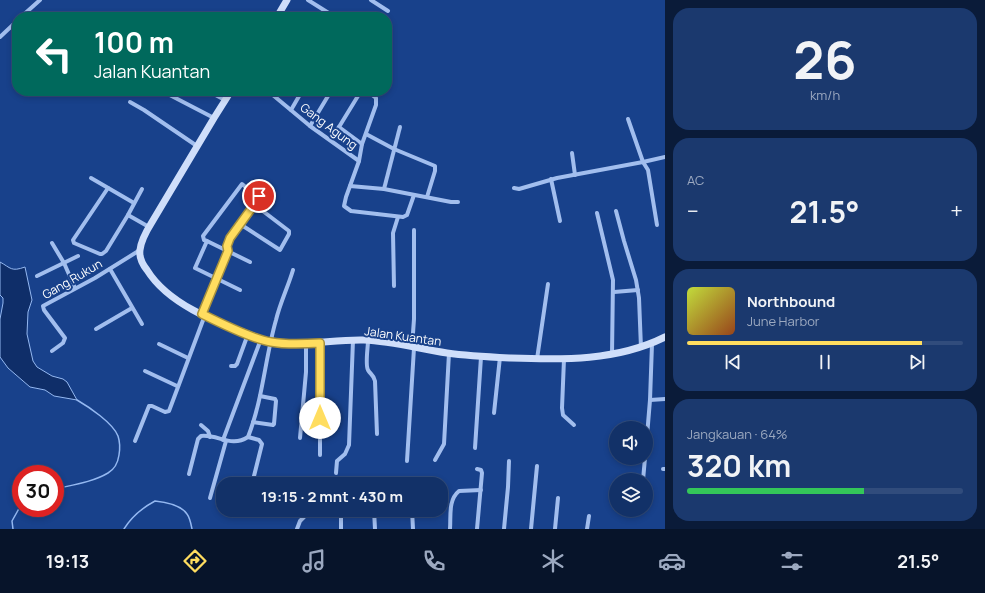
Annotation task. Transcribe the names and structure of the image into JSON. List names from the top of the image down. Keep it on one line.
{"streets":{"street":["Gang Agung","Gang Rukun","Jalan Kuantan"]},"crossings":[["Gang Rukun","Jalan Kuantan"]],"page":{"tile":[["26","km/h"],"AC",["Jangkauan · 64%","320 km"]],"turn":["100 m","Jalan Kuantan"],"heat":["−","21.5°","+"],"song":["Northbound","June Harbor"],"limit":"30","trip":"19:15 · 2 mnt · 430 m","tabs":["19:13","21.5°"]}}
